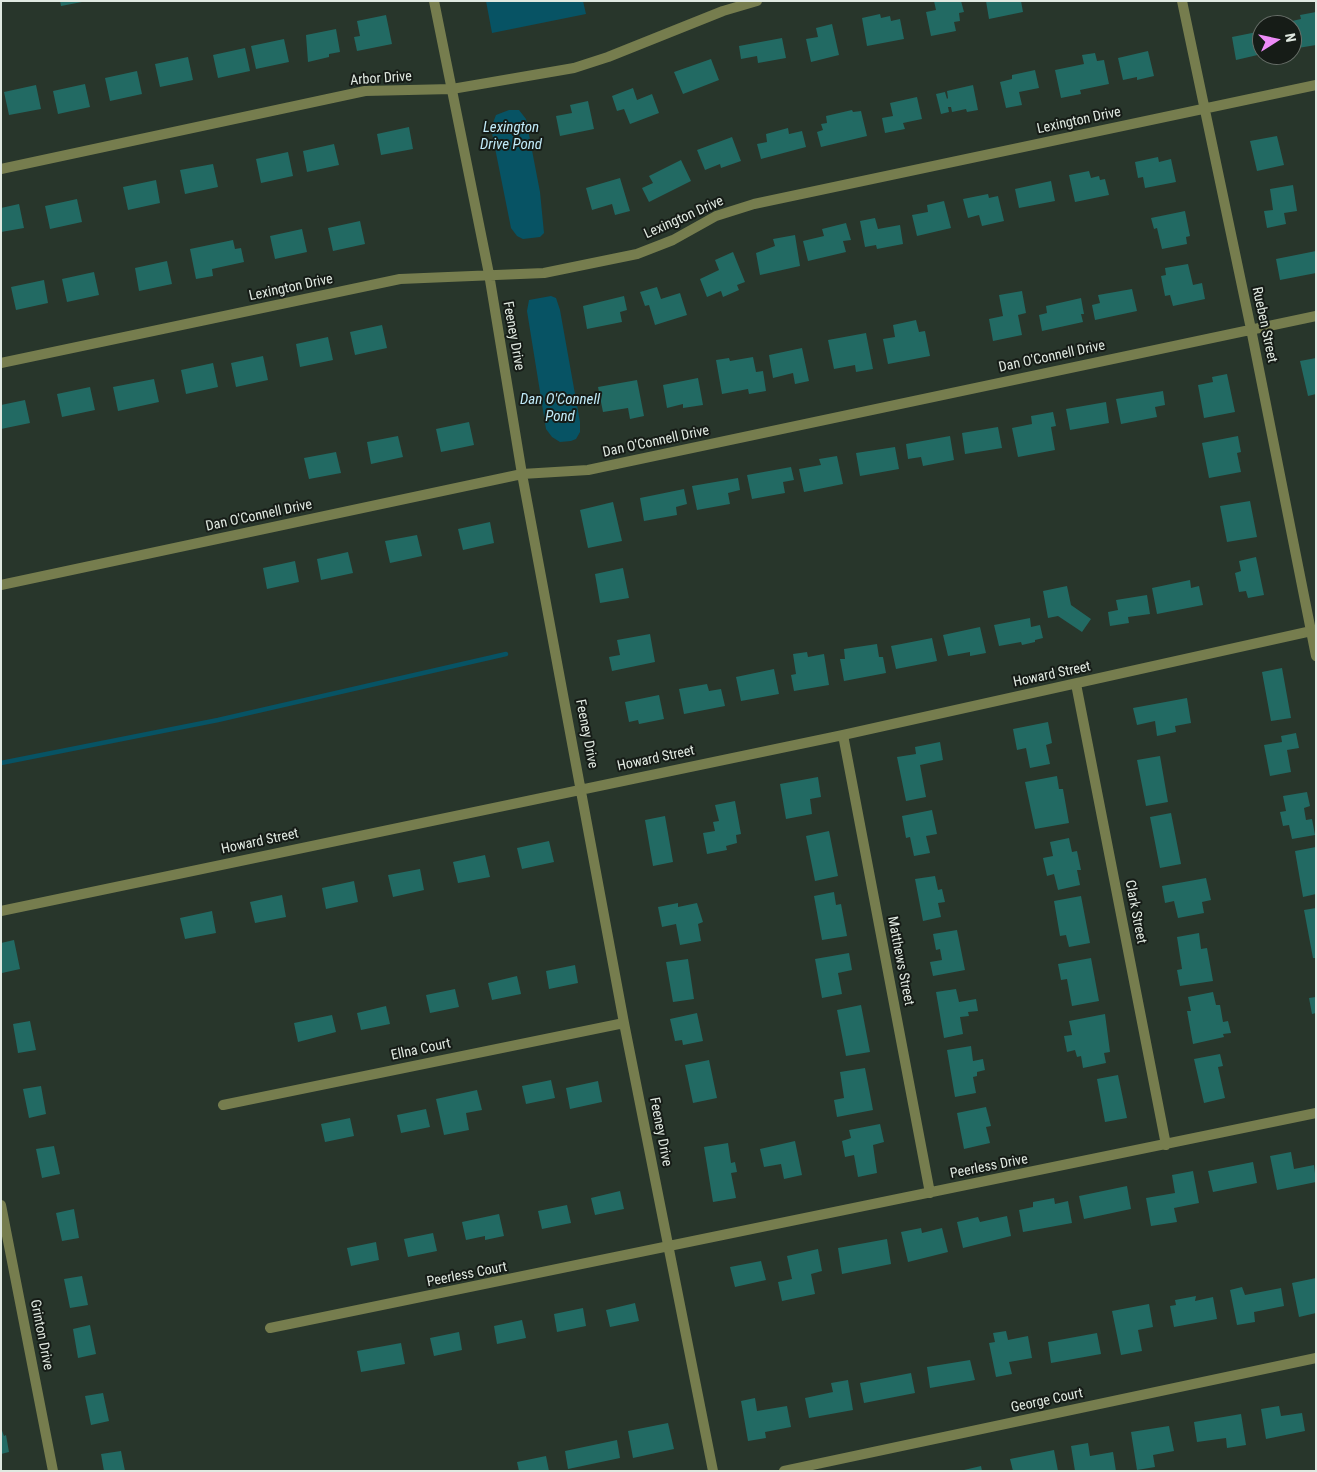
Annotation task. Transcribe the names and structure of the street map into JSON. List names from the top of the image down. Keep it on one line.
{"streets":{"street":["Arbor Drive","Lexington Drive","Rueben Street","Feeney Drive","Dan O'Connell Drive","Howard Street","Clark Street","Matthews Street","Ellna Court","Peerless Drive","Peerless Court","Grinton Drive","George Court"]},"crossings":[["Arbor Drive","Feeney Drive"],["Lexington Drive","Rueben Street"],["Lexington Drive","Feeney Drive"],["Rueben Street","Dan O'Connell Drive"],["Rueben Street","Howard Street"],["Feeney Drive","Dan O'Connell Drive"],["Feeney Drive","Howard Street"],["Feeney Drive","Ellna Court"],["Feeney Drive","Peerless Drive"],["Feeney Drive","Peerless Court"],["Howard Street","Clark Street"],["Howard Street","Matthews Street"],["Clark Street","Peerless Drive"],["Matthews Street","Peerless Drive"],["Peerless Drive","Peerless Court"]],"water":["Lexington Drive Pond","Dan O'Connell Pond"],"north":"right"}
